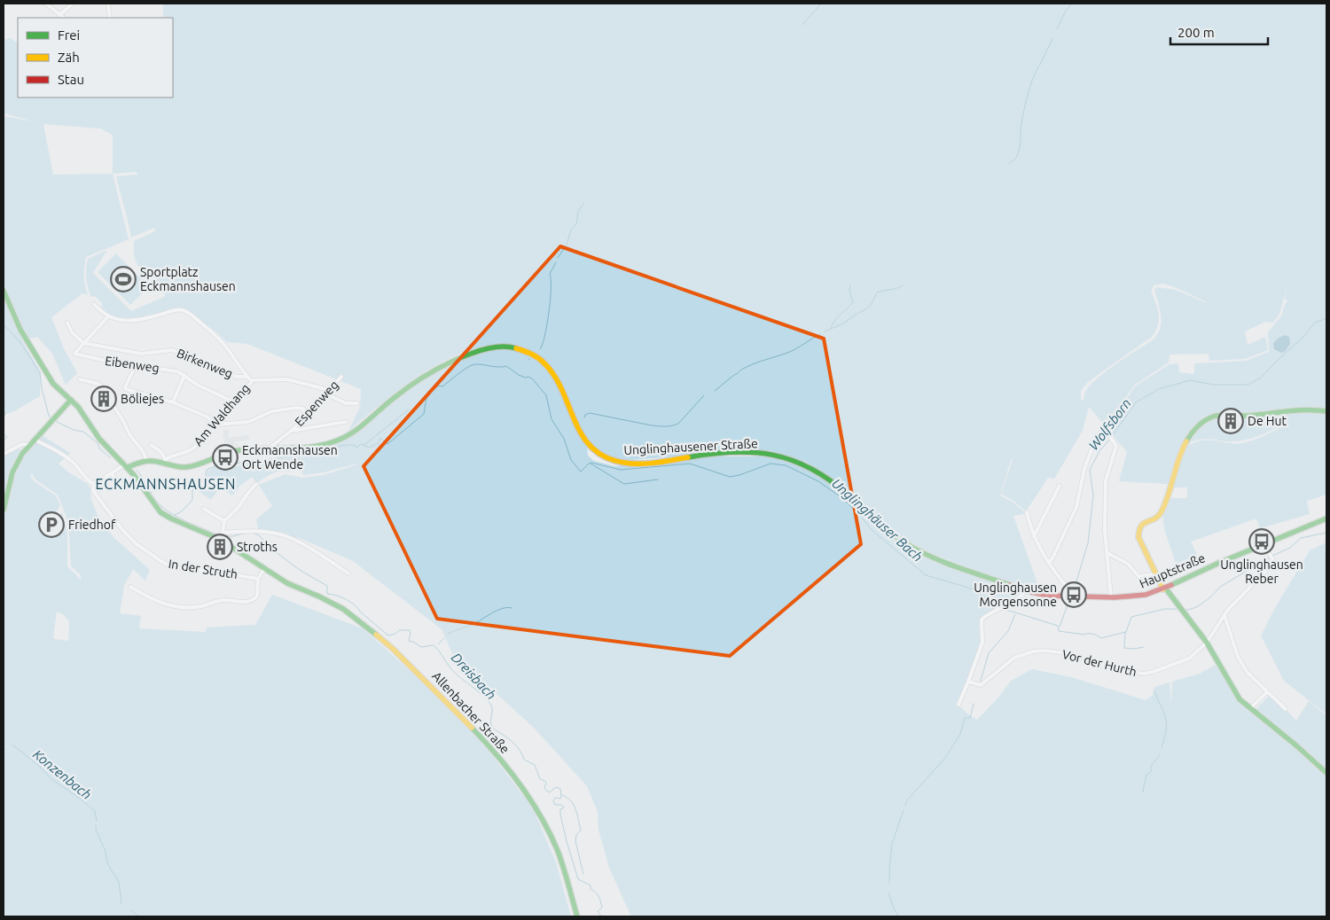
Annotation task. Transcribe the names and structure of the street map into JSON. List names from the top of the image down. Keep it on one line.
{"streets":{"main road":["Unglinghausener Straße","Hauptstraße","Allenbacher Straße"],"street":["Birkenweg","Eibenweg","Espenweg","Am Waldhang","In der Struth","Vor der Hurth"]},"crossings":[["Birkenweg","Eibenweg"],["Birkenweg","Am Waldhang"],["Eibenweg","Am Waldhang"],["Espenweg","Unglinghausener Straße"],["Am Waldhang","Unglinghausener Straße"],["Unglinghausener Straße","Hauptstraße"],["Unglinghausener Straße","Allenbacher Straße"]],"districts":["ECKMANNSHAUSEN"],"water":["Wolfsborn","Unglinghäuser Bach","Dreisbach","Konzenbach"],"places":{"sports":["Sportplatz Eckmannshausen"],"building":["Böliejes","De Hut","Stroths"],"bus stop":["Eckmannshausen Ort Wende","Unglinghausen Reber","Unglinghausen Morgensonne"],"parking":["Friedhof"]},"legend":["Frei","Zäh","Stau"],"scale_bar":"200 m"}
